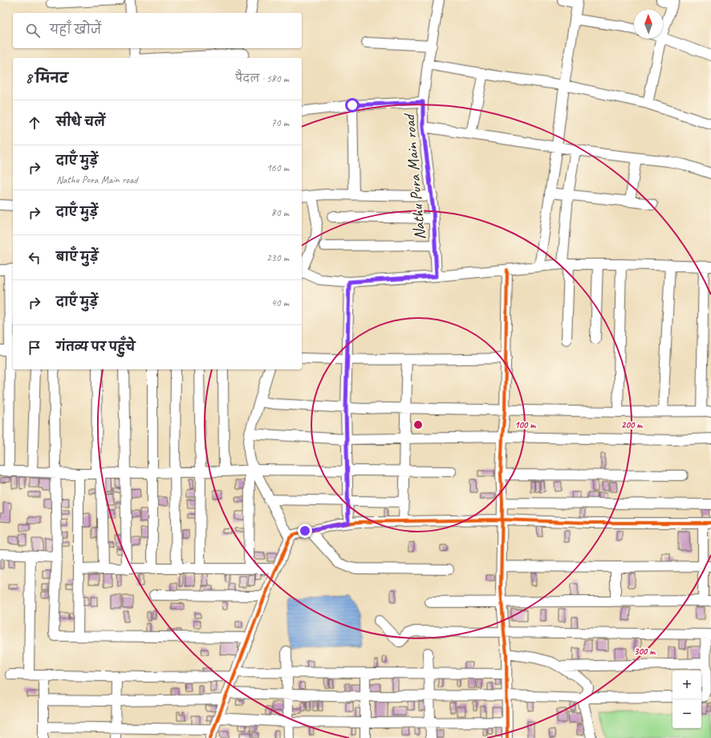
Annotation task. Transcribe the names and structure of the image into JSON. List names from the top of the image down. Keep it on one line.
{"streets":{"street":["Nathu Pura Main road"]},"north":"top","page":{"search":"यहाँ खोजें","heading":["8 मिनट","पैदल · 580 m"],"list":[["सीधे चलें","70 m"],["दाएँ मुड़ें","Nathu Pura Main road","160 m"],["दाएँ मुड़ें","80 m"],["बाएँ मुड़ें","230 m"],["दाएँ मुड़ें","40 m"],"गंतव्य पर पहुँचे"],"map_buttons":["+","−"]},"rings":["100 m","200 m","300 m"]}
